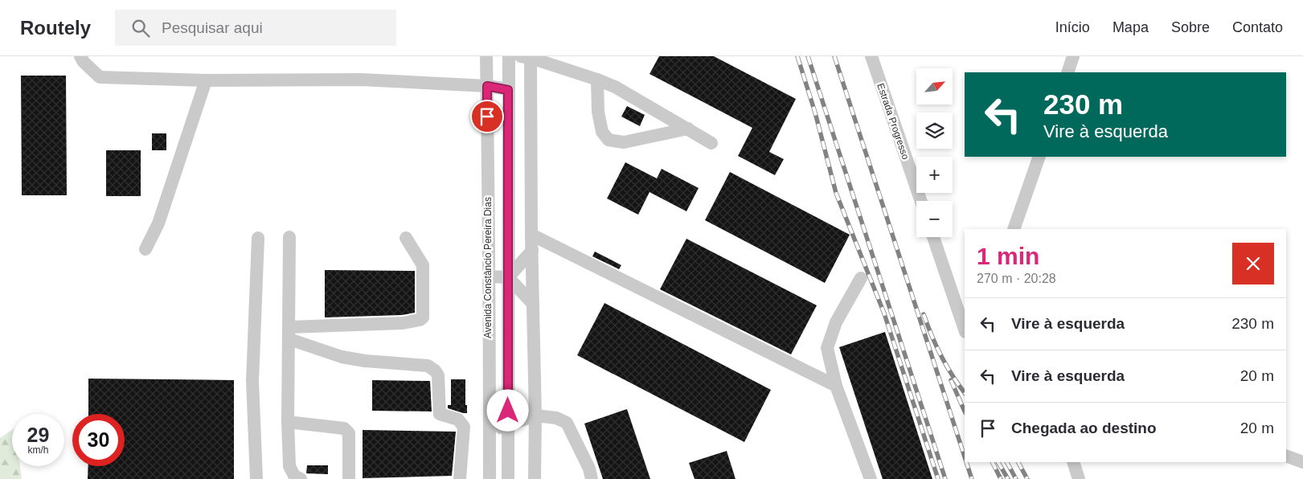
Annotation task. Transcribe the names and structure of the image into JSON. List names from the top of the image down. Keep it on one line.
{"streets":{"street":["Estrada Progresso","Avenida Constâncio Pereira Dias"]},"north":"top right","page":{"header":"Routely","search":"Pesquisar aqui","nav":["Início","Mapa","Sobre","Contato"],"map_buttons":["+","−"],"turn":["230 m","Vire à esquerda"],"heading":["1 min","270 m · 20:28"],"list":[{"name":"Vire à esquerda","value":"230 m"},{"name":"Vire à esquerda","value":"20 m"},{"name":"Chegada ao destino","value":"20 m"}],"speed":"29 km/h","limit":"30"}}
